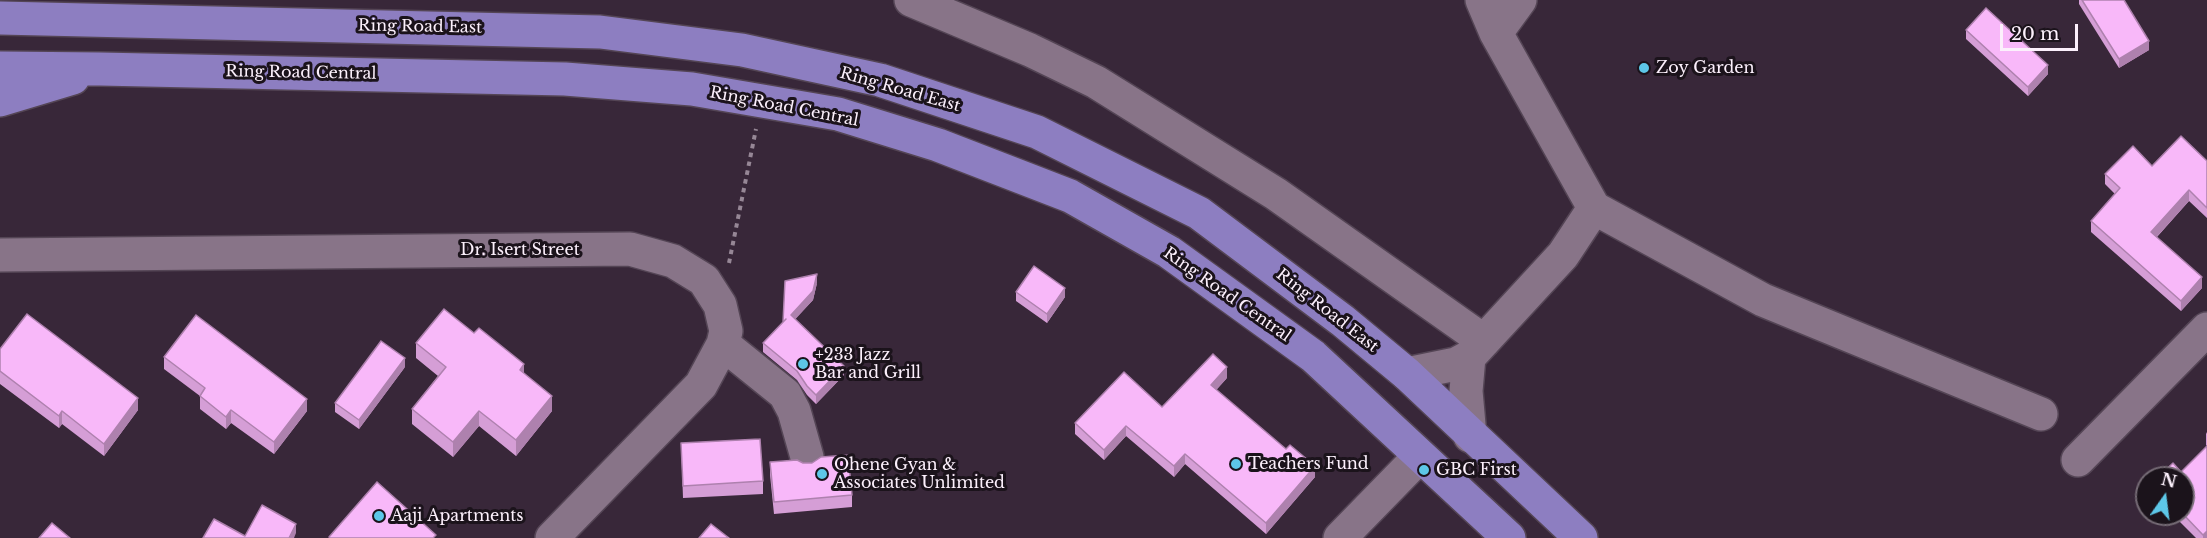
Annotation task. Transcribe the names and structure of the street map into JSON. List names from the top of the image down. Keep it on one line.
{"streets":{"main road":["Ring Road East","Ring Road Central"],"street":["Dr. Isert Street"]},"places":["Zoy Garden","+233 Jazz Bar and Grill","Teachers Fund","GBC First","Ohene Gyan & Associates Unlimited","Aaji Apartments"],"scale_bar":"20 m","north":"top"}
